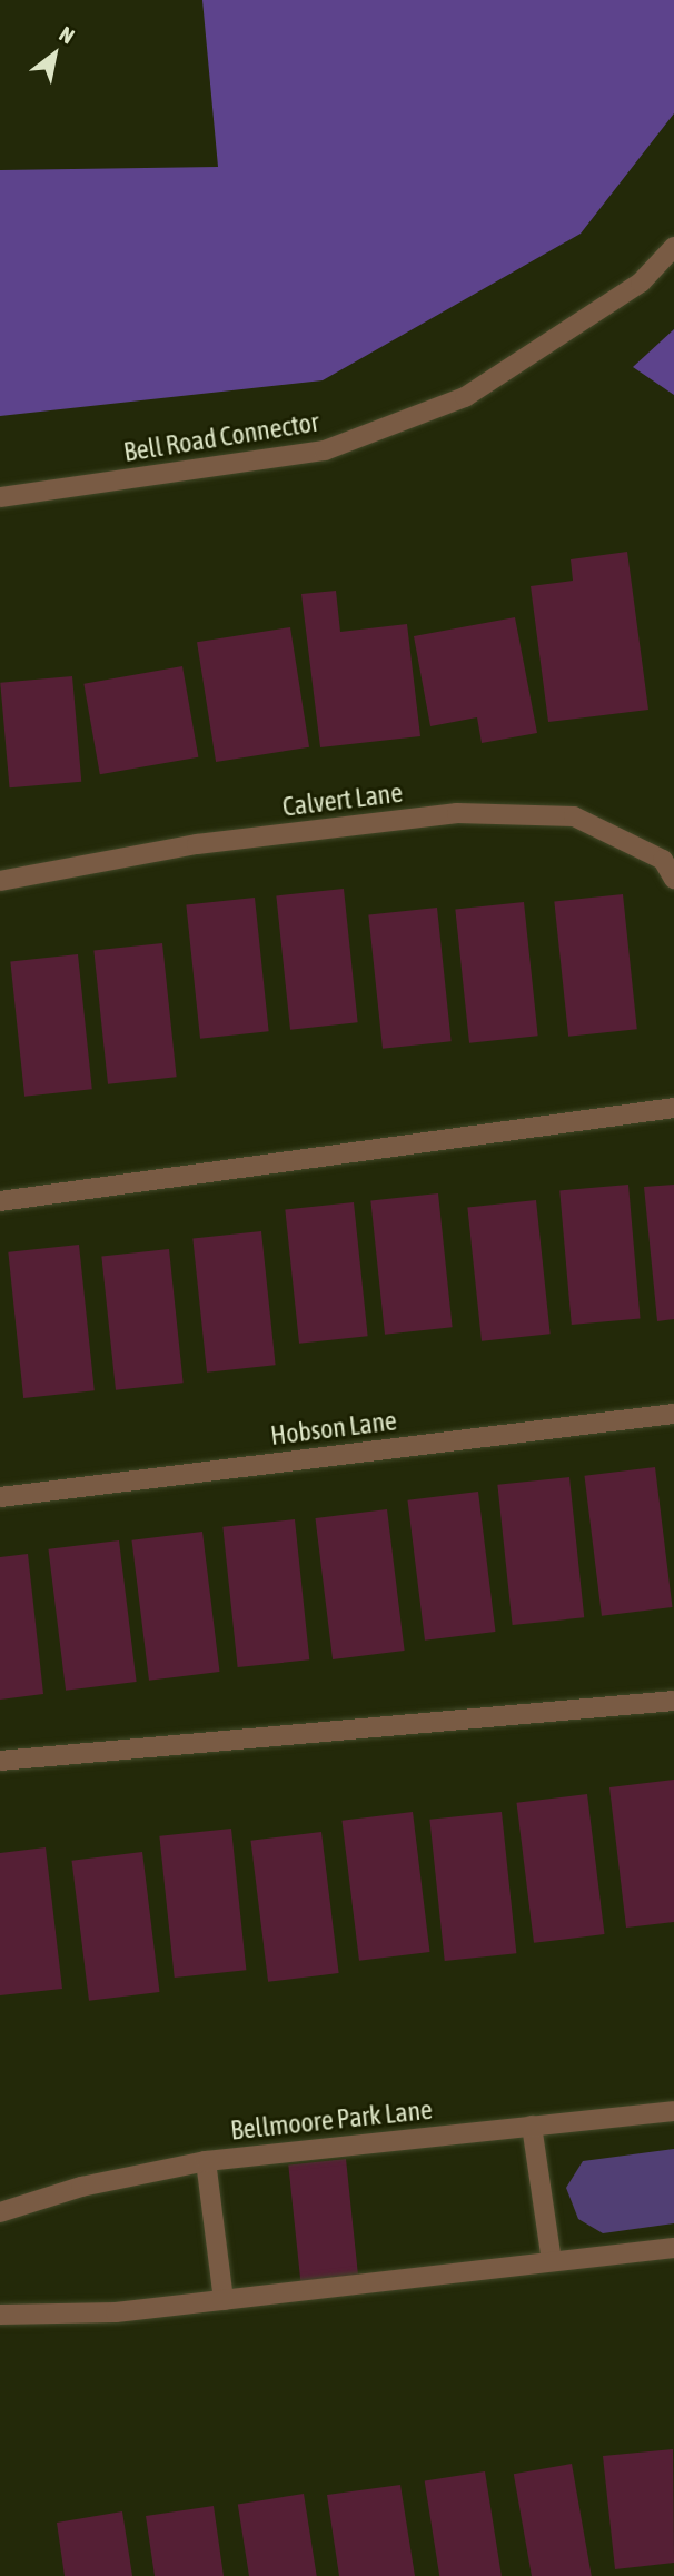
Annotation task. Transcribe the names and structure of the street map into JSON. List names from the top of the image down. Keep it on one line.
{"streets":{"street":["Bell Road Connector","Calvert Lane","Hobson Lane","Bellmoore Park Lane"]},"north":"top right"}
